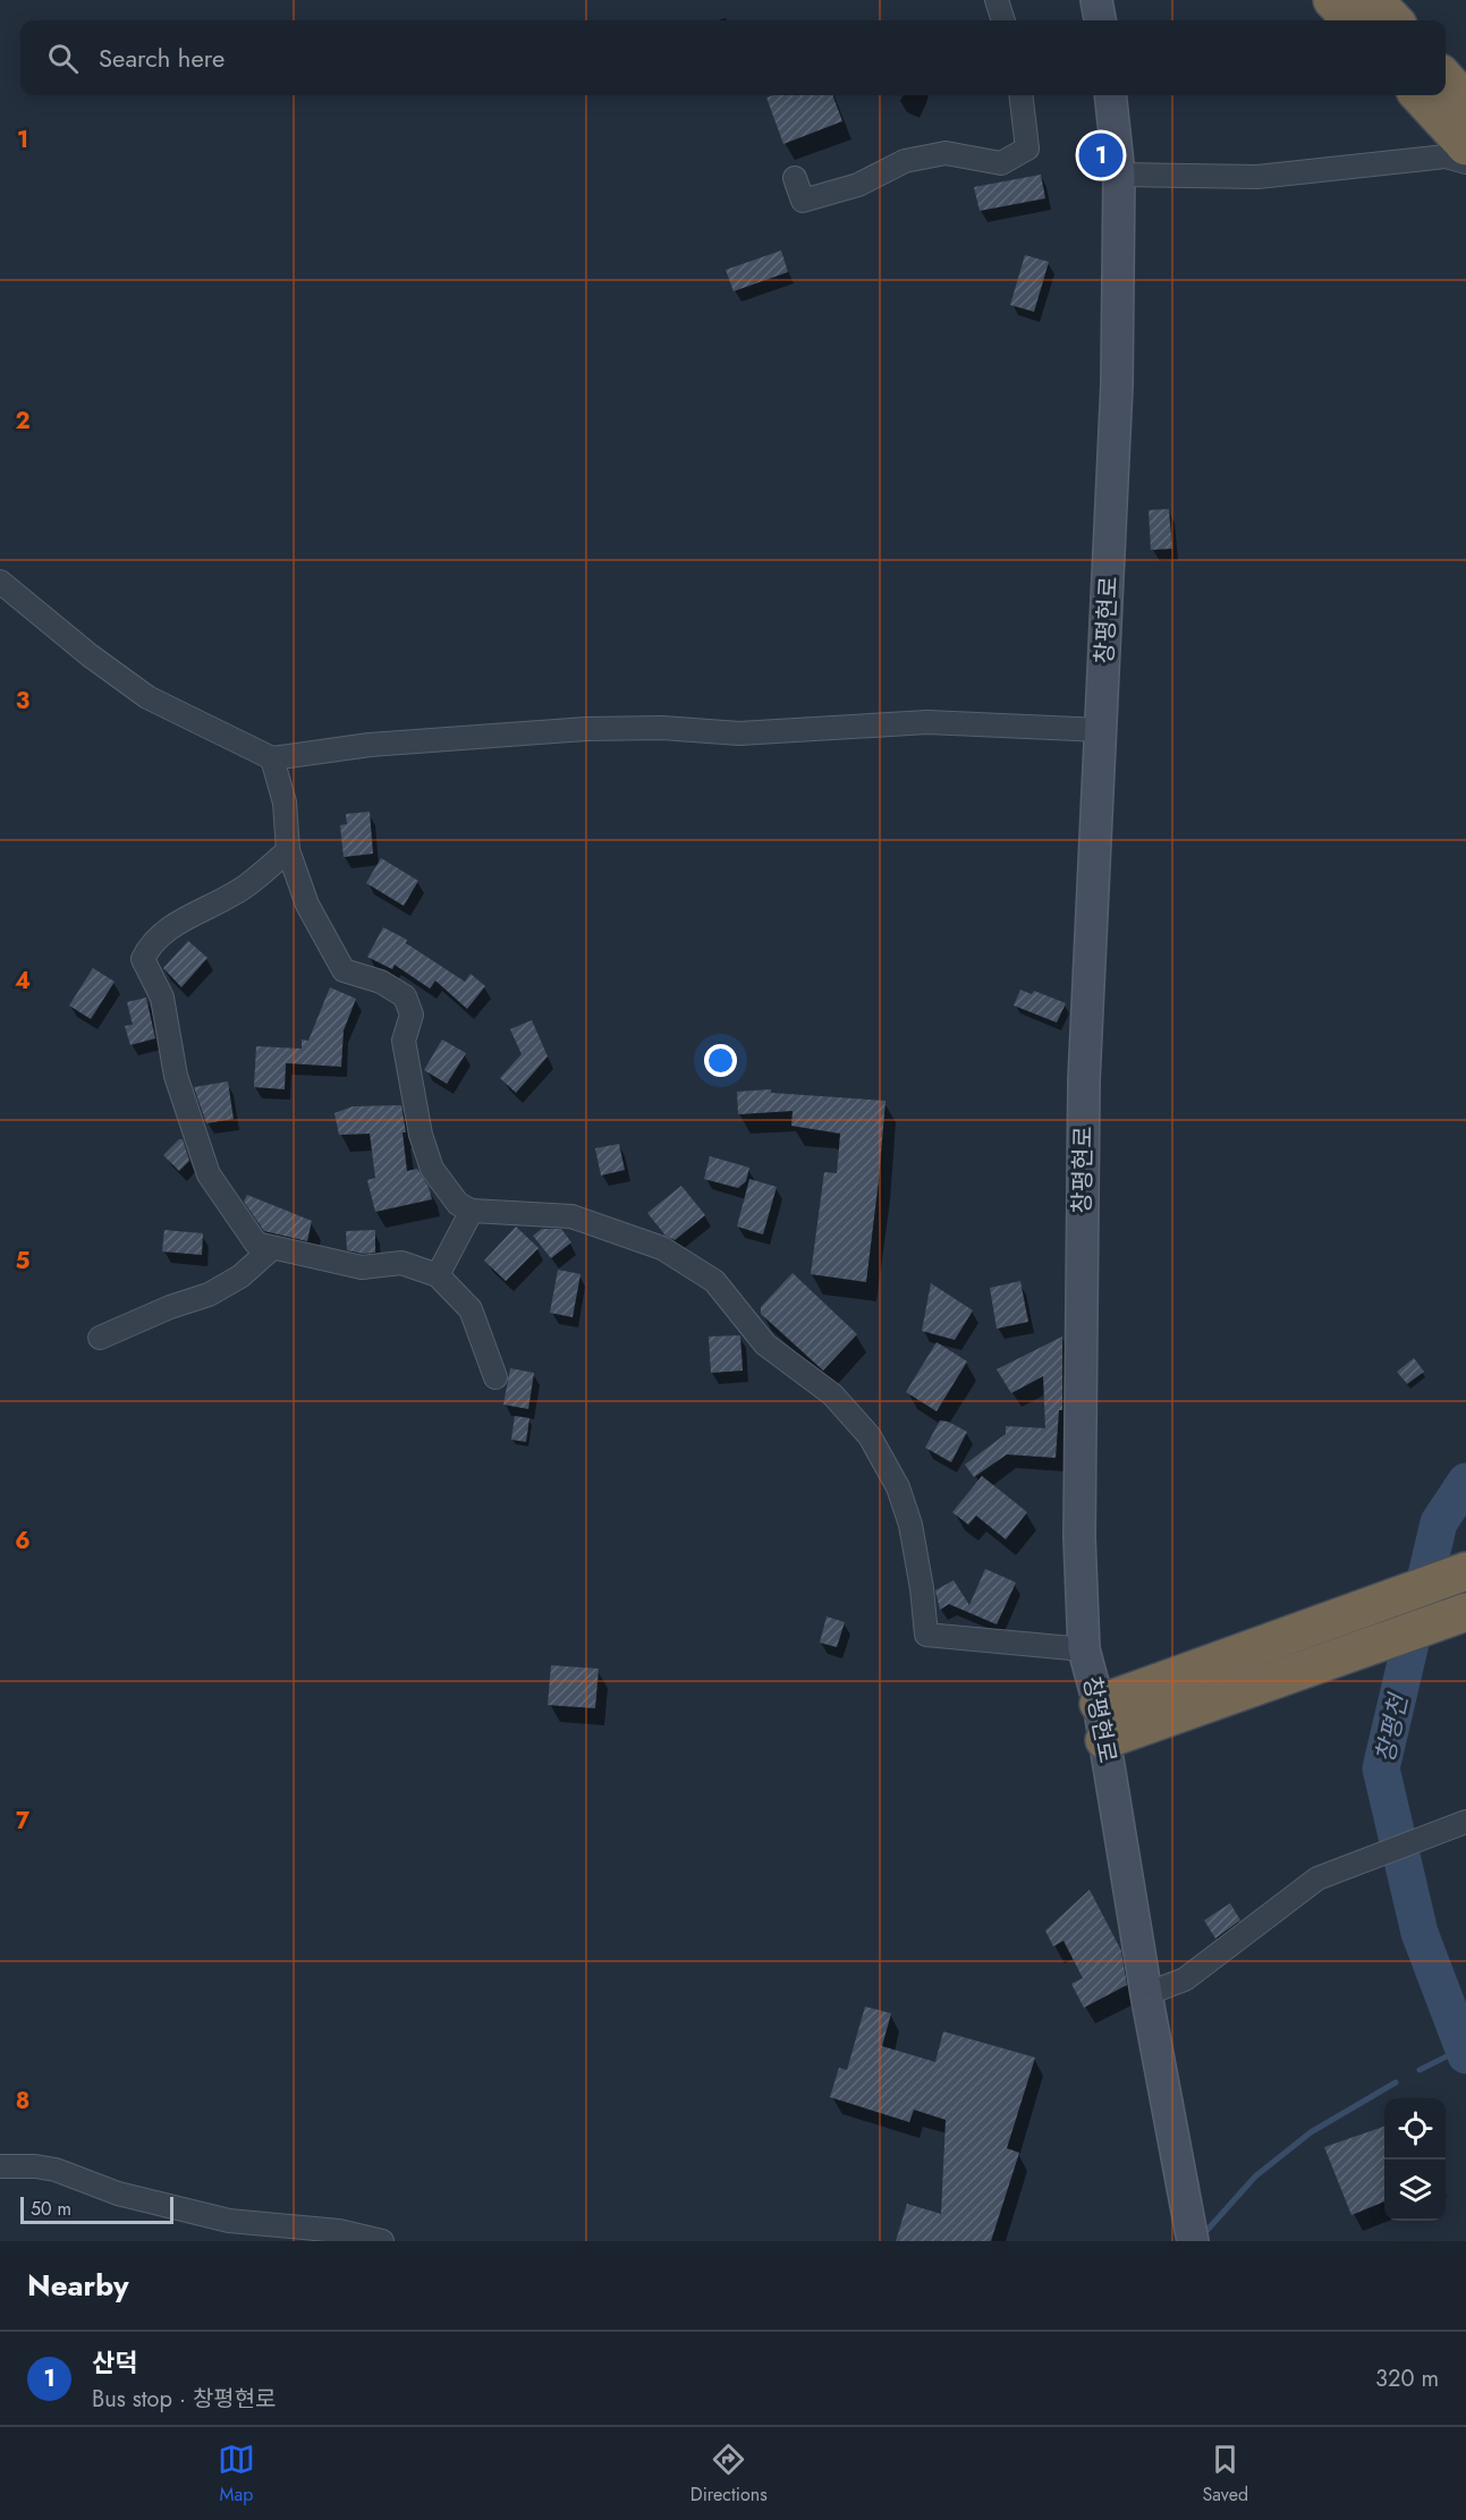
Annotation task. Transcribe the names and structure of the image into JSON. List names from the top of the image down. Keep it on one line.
{"streets":{"main road":["창평현로"]},"water":["창평천"],"scale_bar":"50 m","page":{"search":"Search here","pins":"1","scale":"50 m","heading":"Nearby","list":[{"mark":"1","name":"산덕","note":"Bus stop · 창평현로","value":"320 m"}],"nav":["Map","Directions","Saved"]},"grid":{"rows":["1","2","3","4","5","6","7","8"]}}
